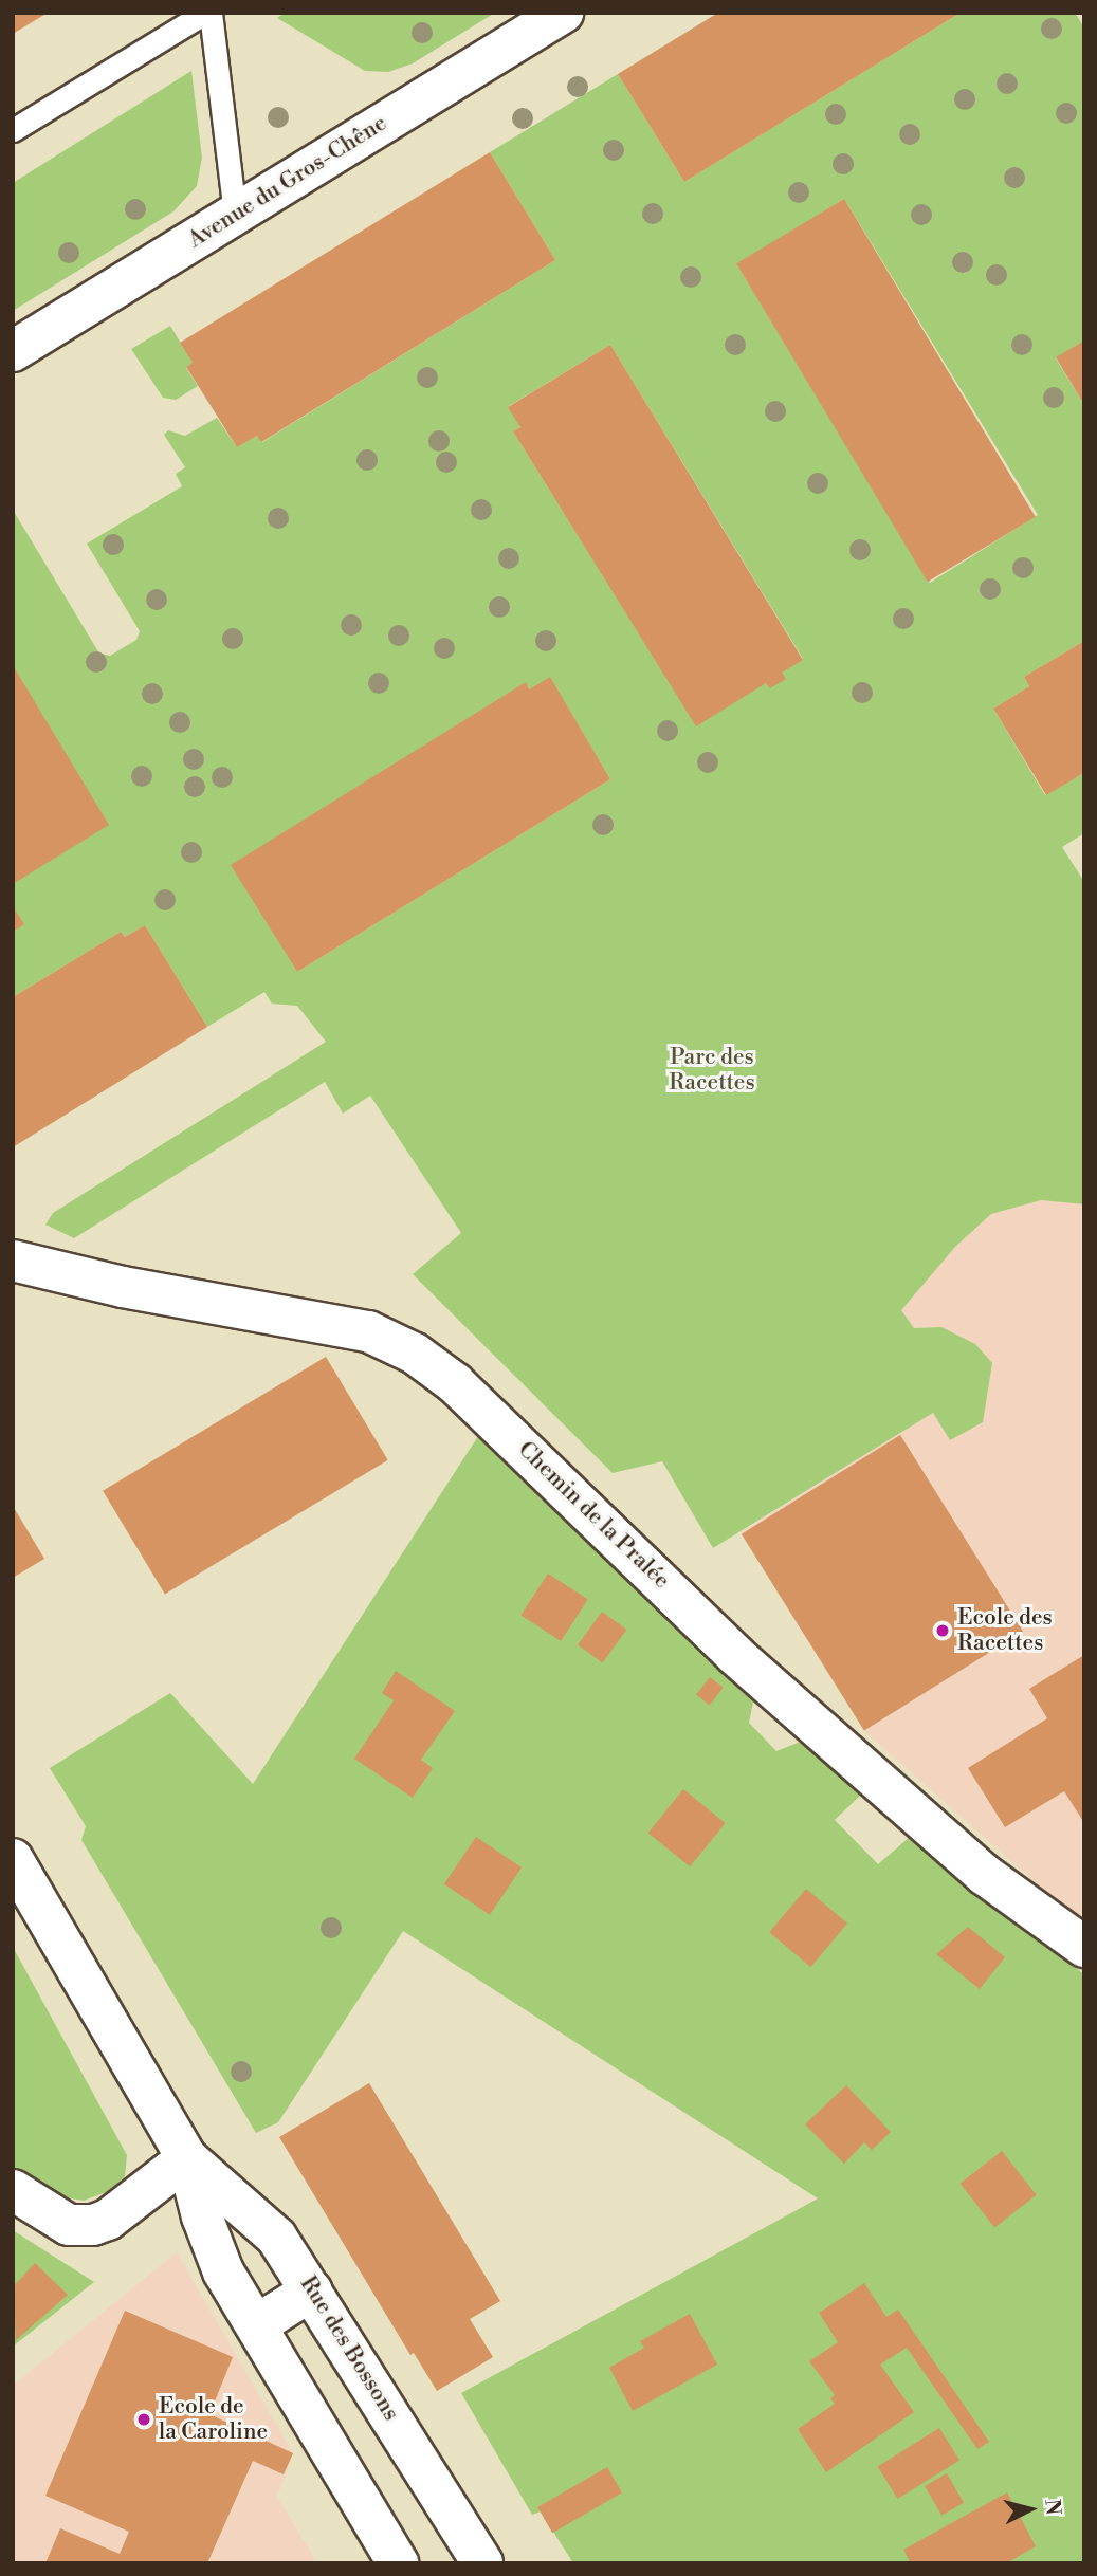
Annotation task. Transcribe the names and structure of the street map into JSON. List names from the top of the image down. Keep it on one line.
{"streets":{"street":["Avenue du Gros-Chêne","Chemin de la Pralée","Rue des Bossons"]},"parks":["Parc des Racettes"],"places":["Ecole des Racettes","Ecole de la Caroline"],"north":"right"}
